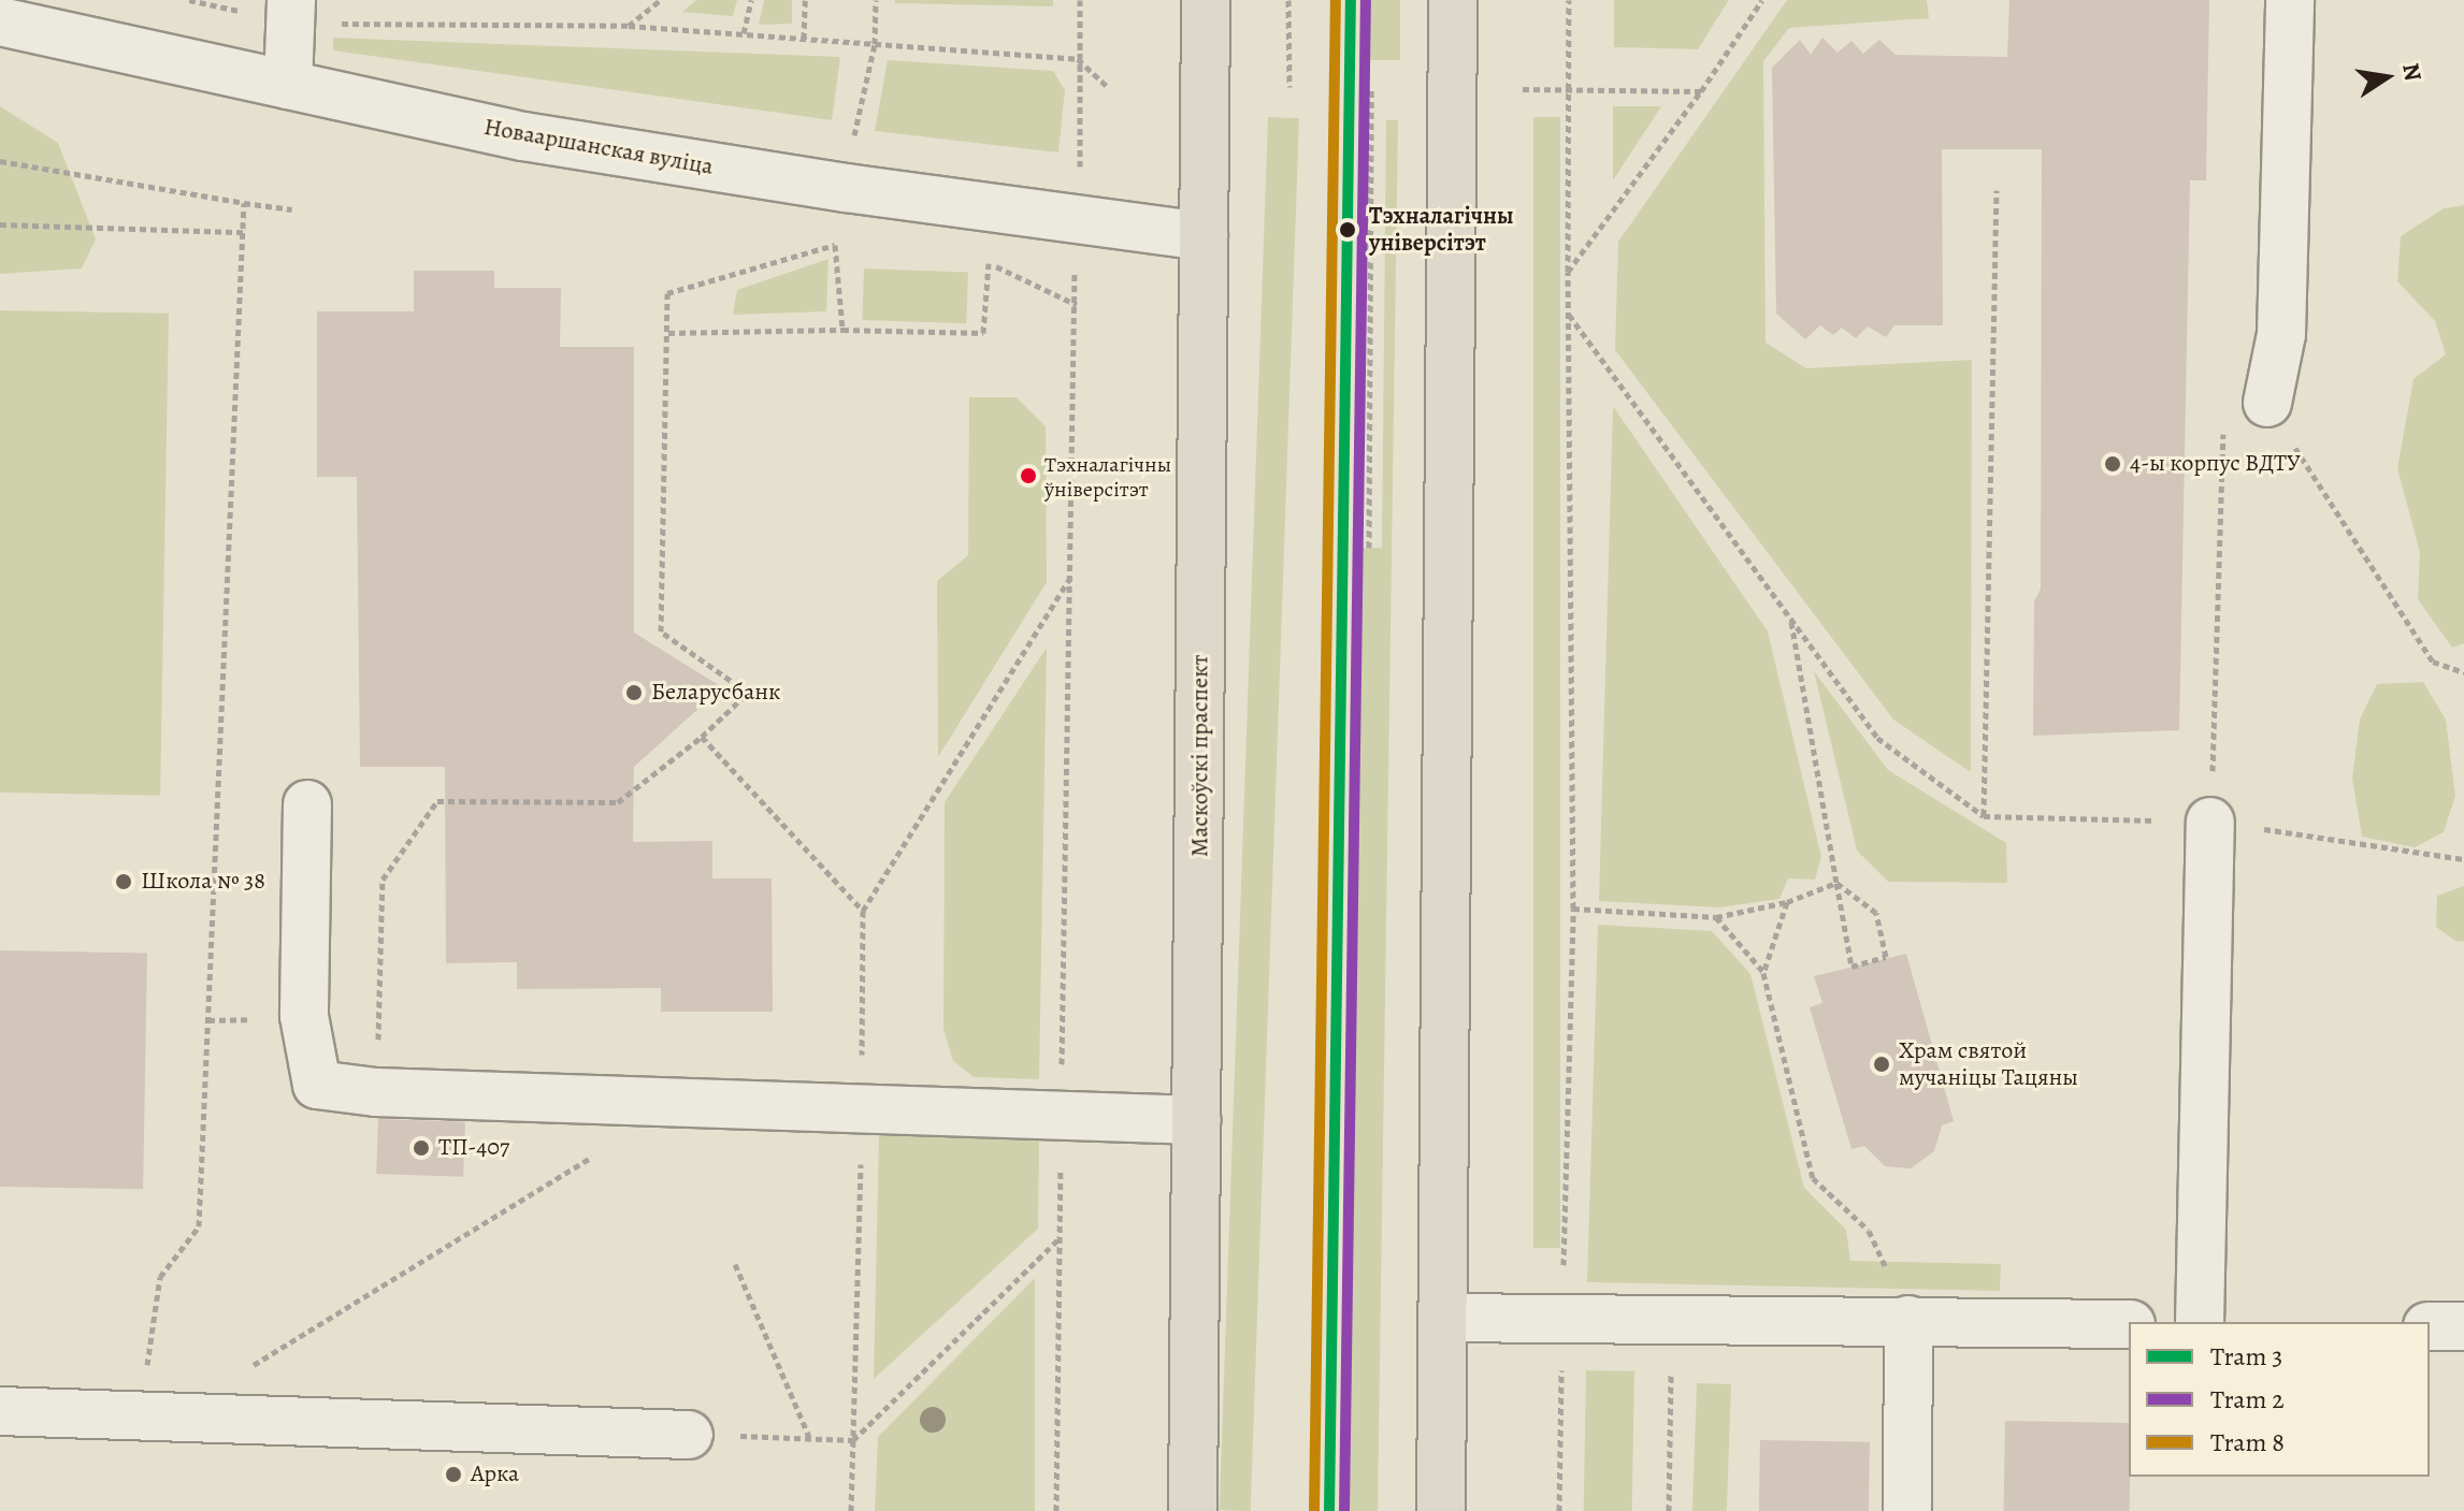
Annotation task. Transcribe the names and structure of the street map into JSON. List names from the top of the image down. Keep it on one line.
{"streets":{"main road":["Маскоўскі праспект"],"street":["Новааршанская вуліца"]},"crossings":[["Новааршанская вуліца","Маскоўскі праспект"]],"places":["Тэхналагічны універсітэт","4-ы корпус ВДТУ","Тэхналагічны ўніверсітэт","Беларусбанк","Школа № 38","Храм святой мучаніцы Тацяны","ТП-407","Арка"],"lines":["tram line 3","tram line 2","tram line 8"],"legend":["Tram 3","Tram 2","Tram 8"],"north":"right"}
